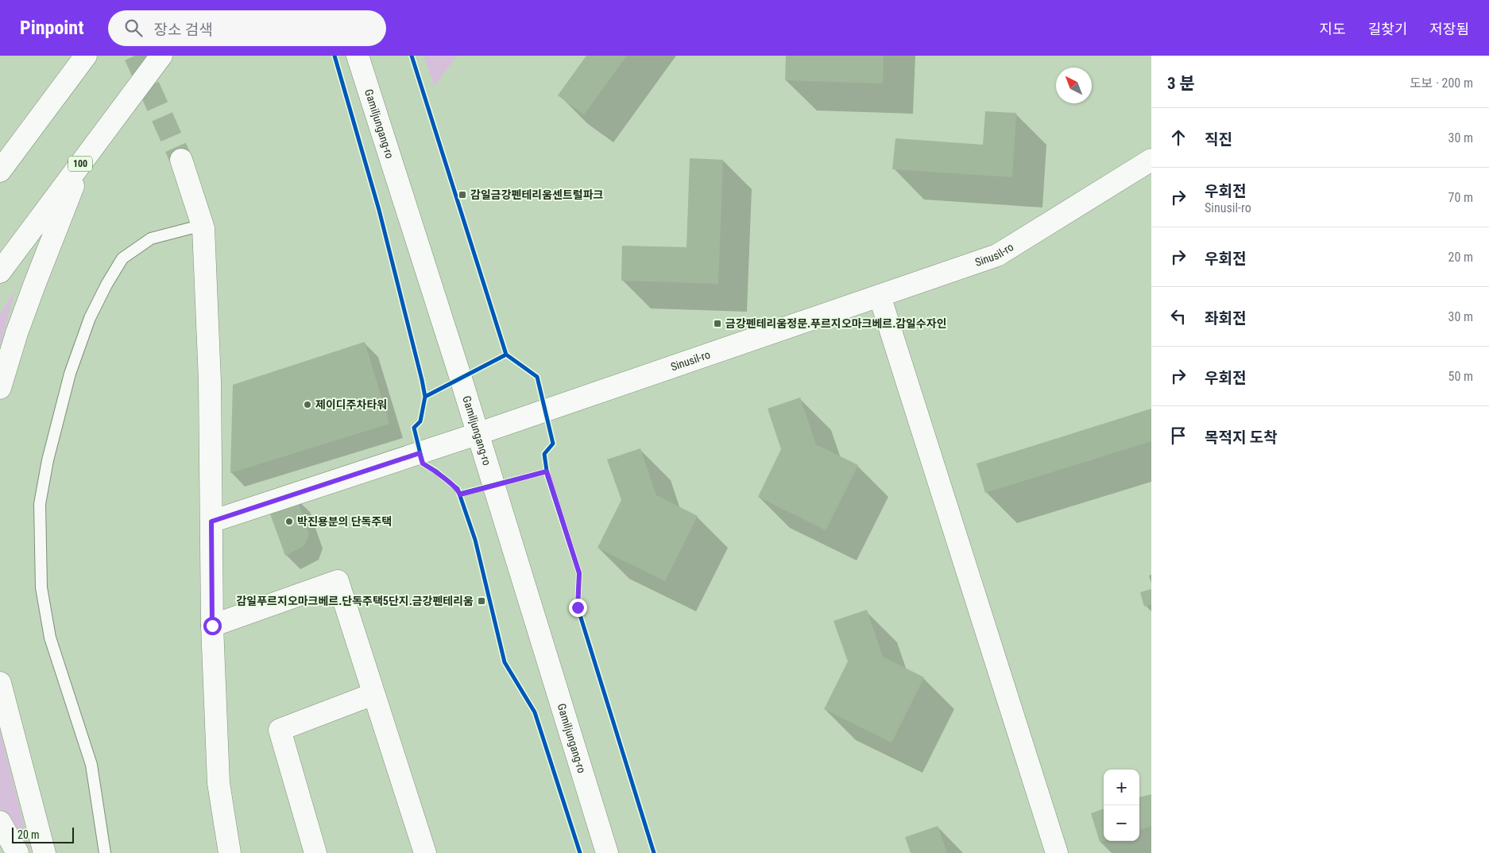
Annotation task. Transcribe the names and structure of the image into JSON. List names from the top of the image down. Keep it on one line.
{"streets":{"main road":["Gamiljungang-ro","100","Sinusil-ro"]},"crossings":[["Gamiljungang-ro","Sinusil-ro"]],"places":{"transit":["감일금강펜테리움센트럴파크","금강펜테리움정문.푸르지오마크베르.감일수자인","감일푸르지오마크베르.단독주택5단지.금강펜테리움"],"other":["제이디주차타워","박진용분의 단독주택"]},"scale_bar":"20 m","north":"top left","page":{"header":"Pinpoint","search":"장소 검색","nav":["지도","길찾기","저장됨"],"heading":["3 분","도보 · 200 m"],"list":[["직진","30 m"],["우회전","Sinusil-ro","70 m"],["우회전","20 m"],["좌회전","30 m"],["우회전","50 m"],"목적지 도착"],"map_buttons":["+","−"],"scale":"20 m"}}
